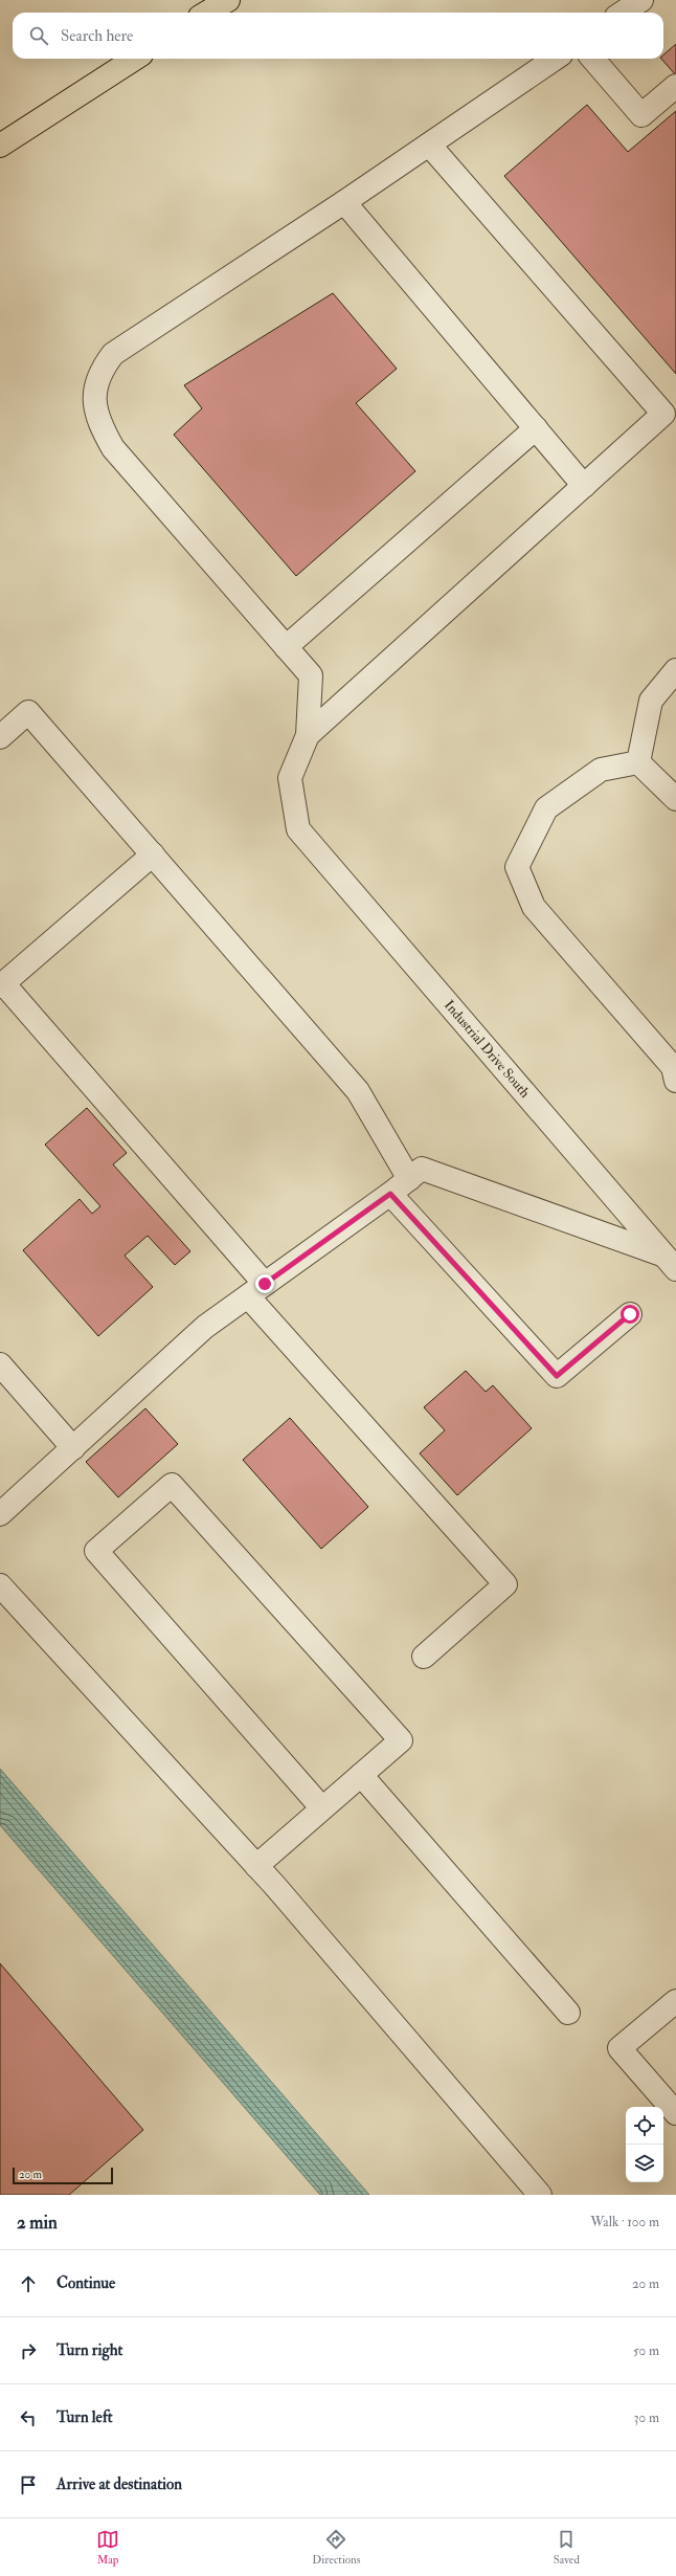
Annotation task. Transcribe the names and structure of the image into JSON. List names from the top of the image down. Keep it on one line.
{"streets":{"street":["Industrial Drive South"]},"scale_bar":"20 m","page":{"search":"Search here","scale":"20 m","heading":["2 min","Walk · 100 m"],"list":[["Continue","20 m"],["Turn right","50 m"],["Turn left","30 m"],"Arrive at destination"],"nav":["Map","Directions","Saved"]}}
